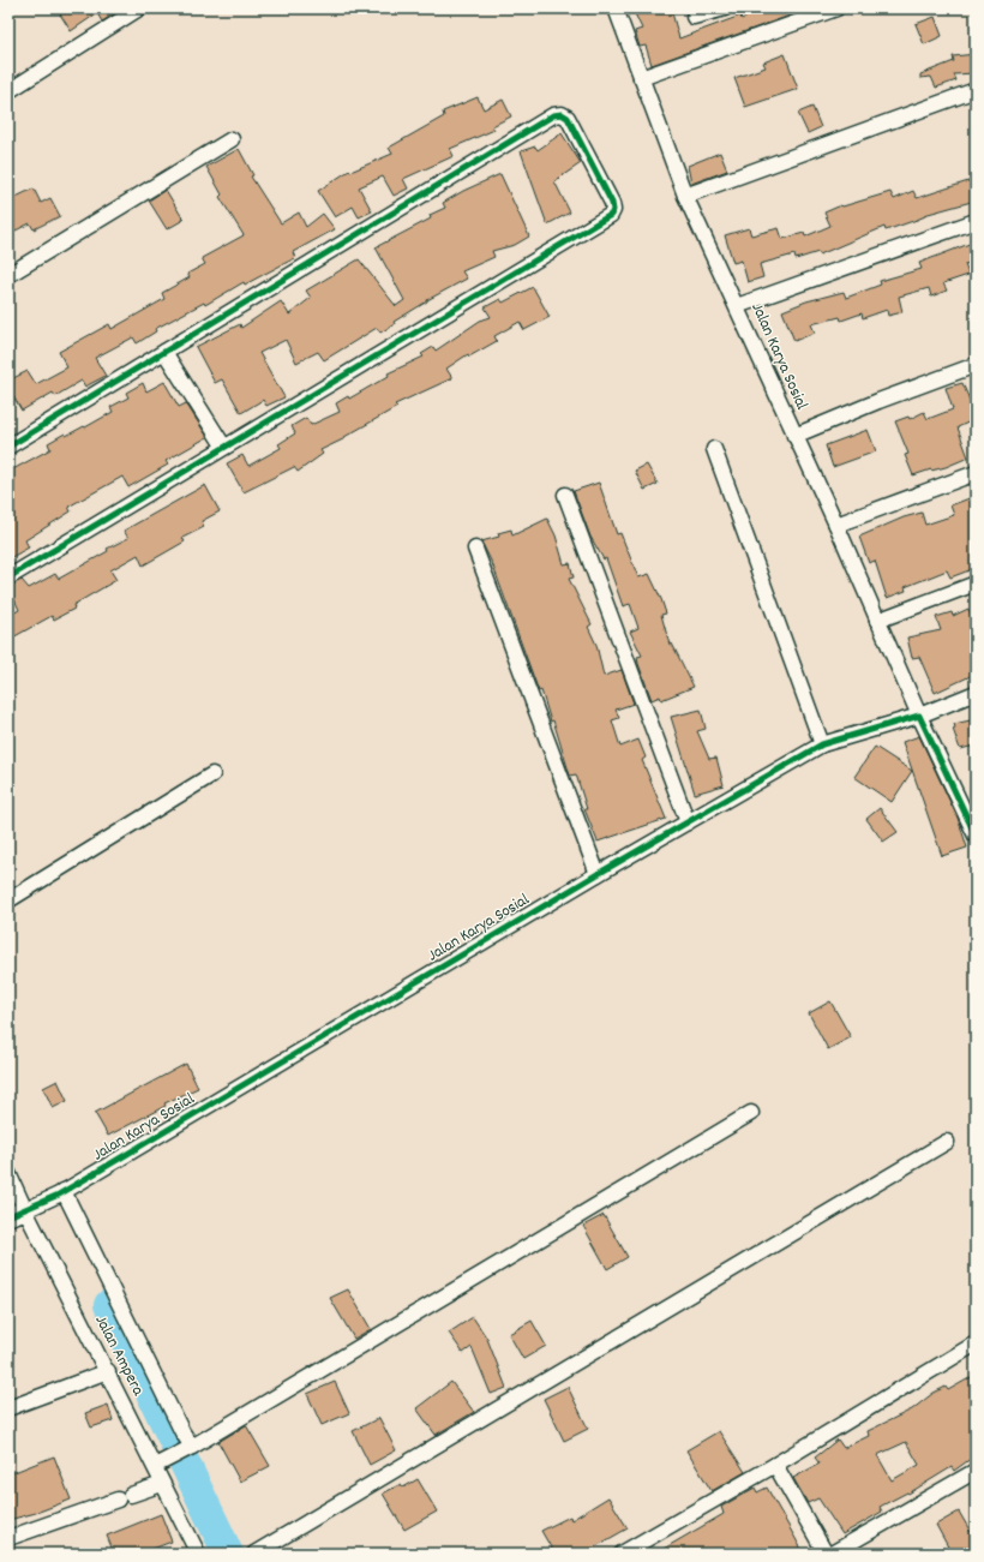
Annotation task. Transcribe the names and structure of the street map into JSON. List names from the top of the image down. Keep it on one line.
{"streets":{"street":["Jalan Karya Sosial","Jalan Ampera"]},"crossings":[["Jalan Karya Sosial","Jalan Ampera"]]}
